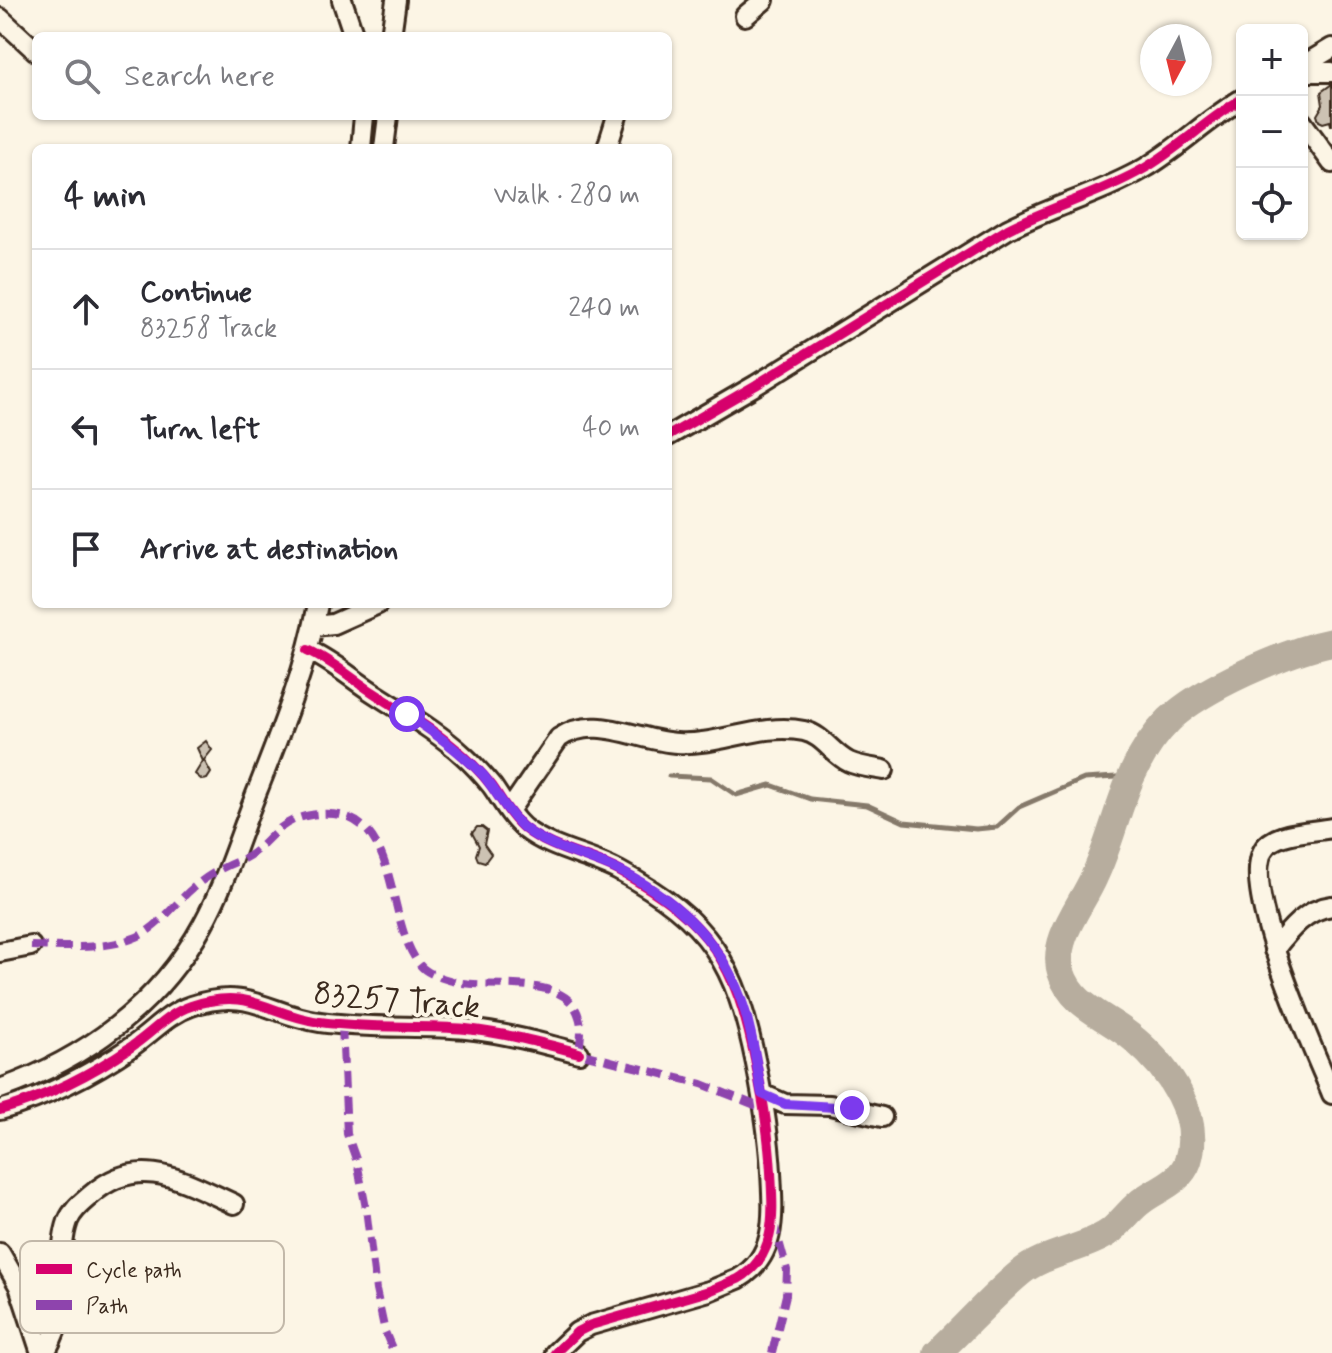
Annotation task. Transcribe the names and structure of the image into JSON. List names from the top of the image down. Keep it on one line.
{"streets":{"street":["83257 Track"]},"legend":["Cycle path","Path"],"north":"bottom","page":{"map_buttons":["+","−"],"search":"Search here","heading":["4 min","Walk · 280 m"],"list":[["Continue","83258 Track","240 m"],["Turn left","40 m"],"Arrive at destination"]}}
